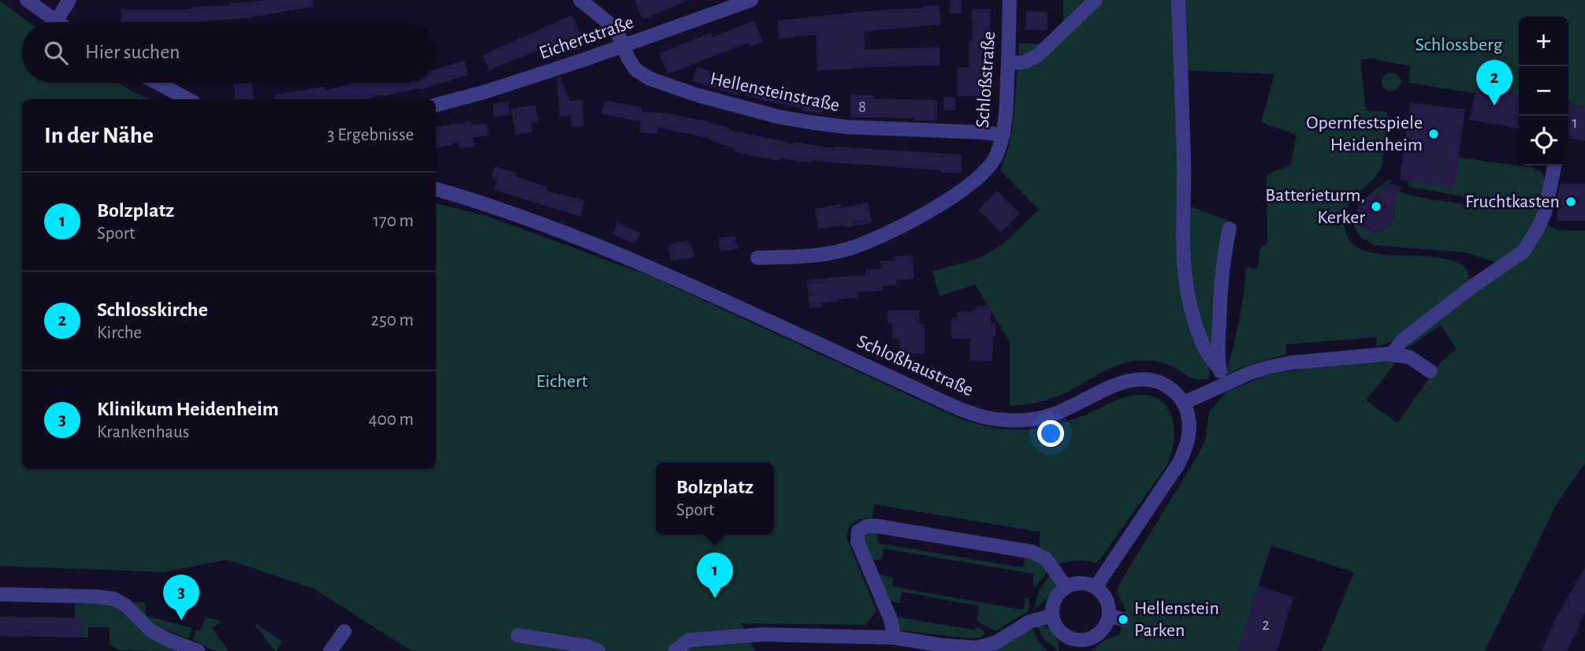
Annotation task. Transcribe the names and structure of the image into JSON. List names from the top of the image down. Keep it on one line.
{"streets":{"street":["Eichertstraße","Schloßstraße","Hellensteinstraße","Schloßhaustraße"]},"crossings":[["Eichertstraße","Hellensteinstraße"],["Schloßstraße","Hellensteinstraße"]],"parks":["Schlossberg","Eichert"],"places":["Opernfestspiele Heidenheim","Fruchtkasten","Batterieturm, Kerker","Hellenstein Parken"],"house_numbers":["8","1","2"],"page":{"map_buttons":["+","−"],"search":"Hier suchen","pins":["2","1","3"],"heading":["In der Nähe","3 Ergebnisse"],"list":[{"mark":"1","name":"Bolzplatz","note":"Sport","value":"170 m"},{"mark":"2","name":"Schlosskirche","note":"Kirche","value":"250 m"},{"mark":"3","name":"Klinikum Heidenheim","note":"Krankenhaus","value":"400 m"}],"popup":["Bolzplatz","Sport"]}}
